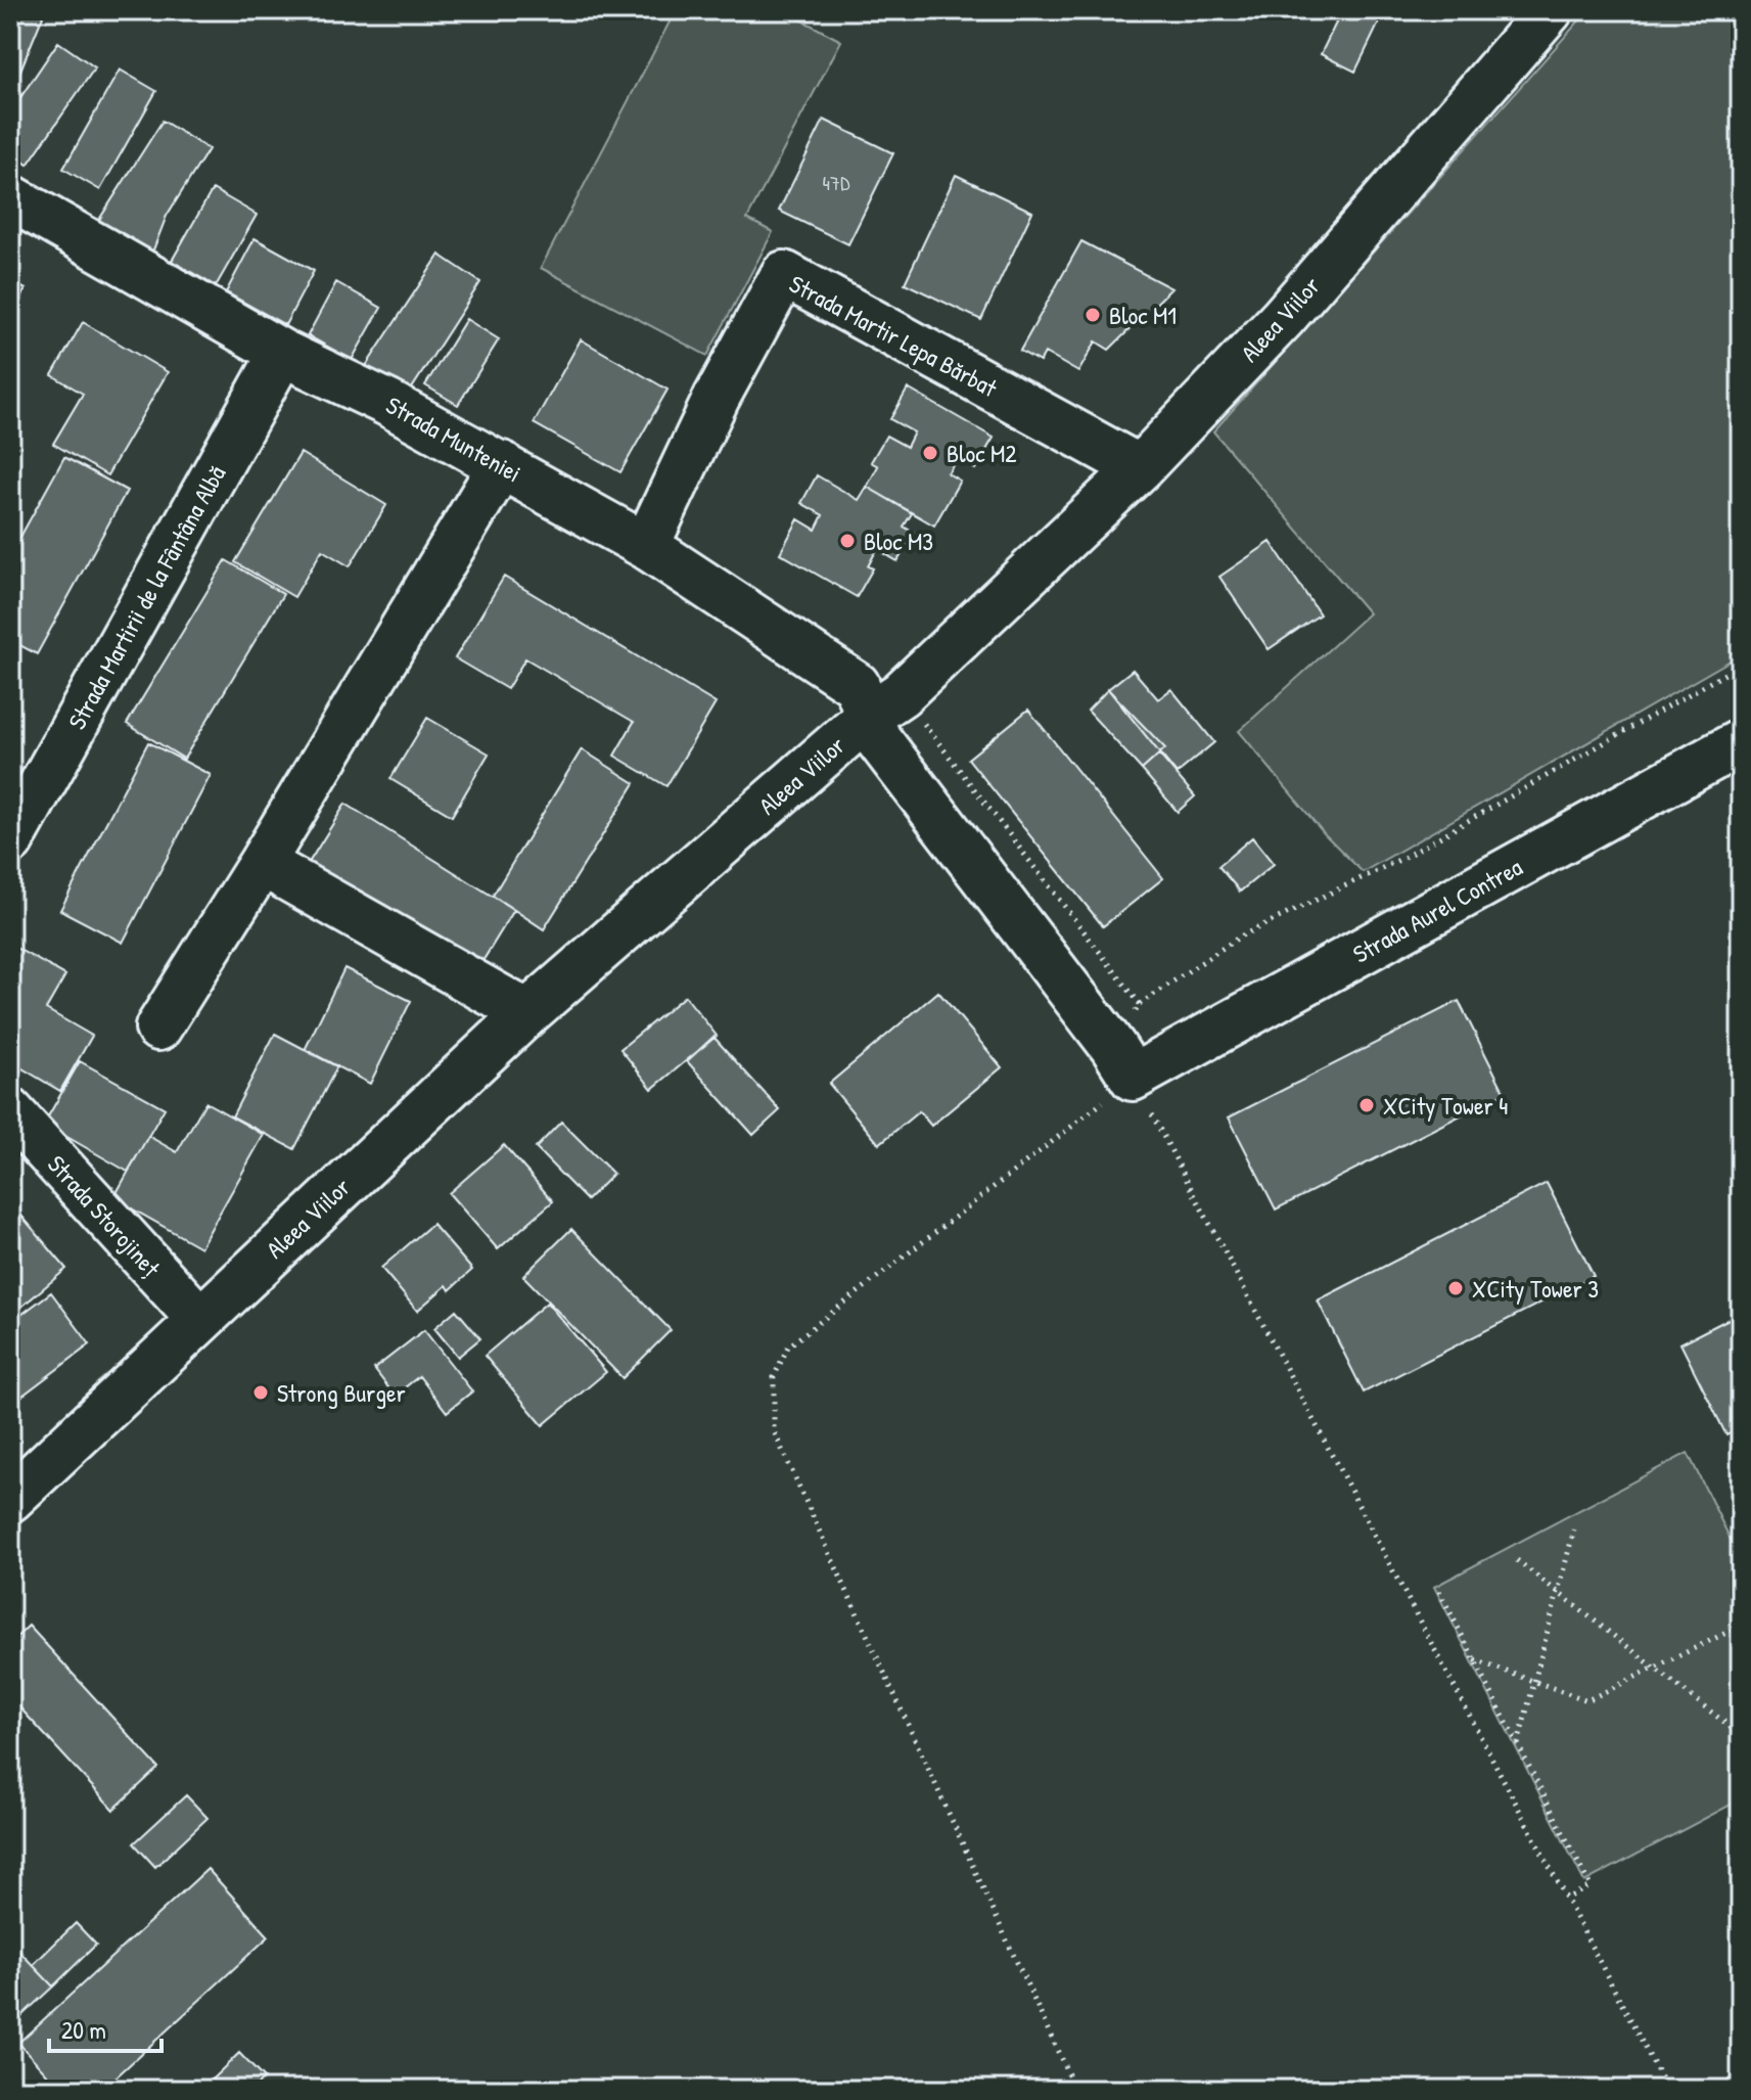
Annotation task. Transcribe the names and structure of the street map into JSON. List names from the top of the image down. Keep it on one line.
{"streets":{"street":["Aleea Viilor","Strada Martir Lepa Bărbat","Strada Munteniei","Strada Martirii de la Fântâna Albă","Strada Aurel Contrea","Strada Storojineț"]},"crossings":[["Aleea Viilor","Strada Martir Lepa Bărbat"],["Aleea Viilor","Strada Munteniei"],["Aleea Viilor","Strada Storojineț"],["Strada Martir Lepa Bărbat","Strada Munteniei"],["Strada Munteniei","Strada Martirii de la Fântâna Albă"],["Strada Munteniei","Strada Aurel Contrea"]],"places":["Bloc M1","Bloc M2","Bloc M3","XCity Tower 4","XCity Tower 3","Strong Burger"],"house_numbers":["47D"],"scale_bar":"20 m"}
